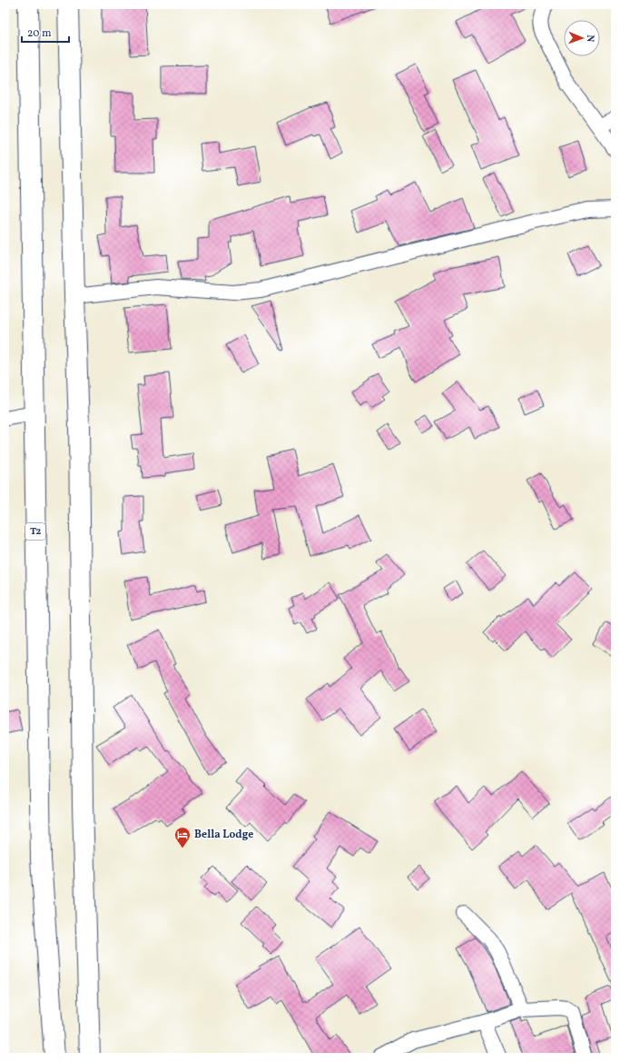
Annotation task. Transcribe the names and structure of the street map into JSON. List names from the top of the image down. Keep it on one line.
{"streets":{"highway":["T2"]},"places":{"hotel":["Bella Lodge"]},"scale_bar":"20 m","north":"right"}
